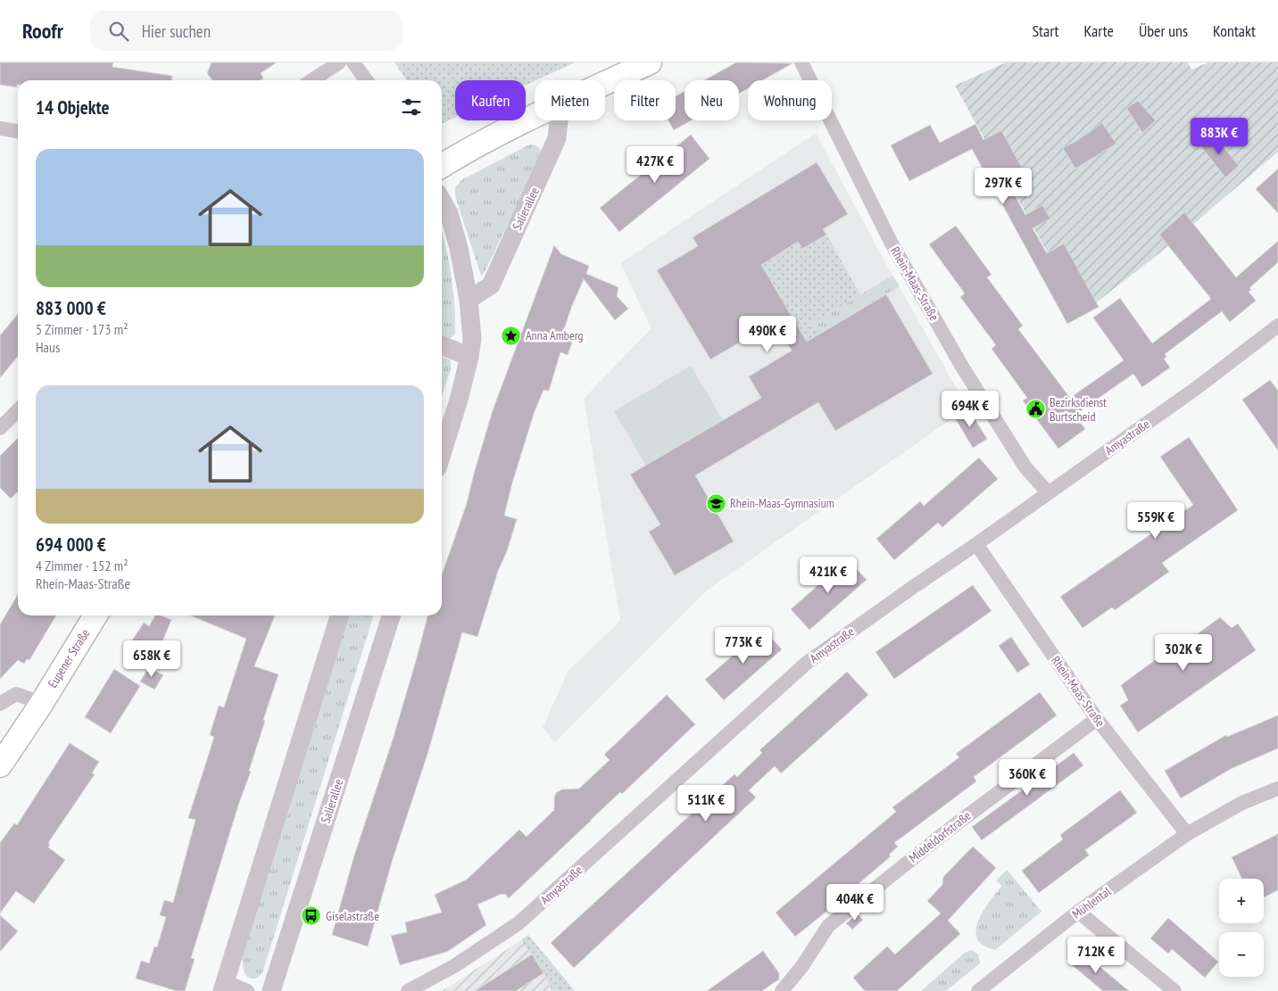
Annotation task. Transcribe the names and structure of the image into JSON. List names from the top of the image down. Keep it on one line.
{"streets":{"main road":["Eupener Straße"],"street":["Salierallee","Rhein-Maas-Straße","Amyastraße","Middeldorfstraße","Mühlental"]},"crossings":[["Rhein-Maas-Straße","Amyastraße"],["Rhein-Maas-Straße","Middeldorfstraße"],["Rhein-Maas-Straße","Mühlental"]],"places":{"place":["Anna Amberg"],"public building":["Bezirksdienst Burtscheid"],"school or university":["Rhein-Maas-Gymnasium"],"bus stop":["Giselastraße"]},"page":{"header":"Roofr","search":"Hier suchen","nav":["Start","Karte","Über uns","Kontakt"],"chip":["Kaufen","Mieten","Filter","Neu","Wohnung"],"heading":"14 Objekte","price":["883K €","427K €","297K €","490K €","694K €","559K €","421K €","773K €","302K €","658K €","360K €","511K €","404K €","712K €"],"list":[{"name":"883 000 €","note":"5 Zimmer · 173 m² · Haus"},{"name":"694 000 €","note":"4 Zimmer · 152 m² · Rhein-Maas-Straße"}],"map_buttons":["+","−"]}}
